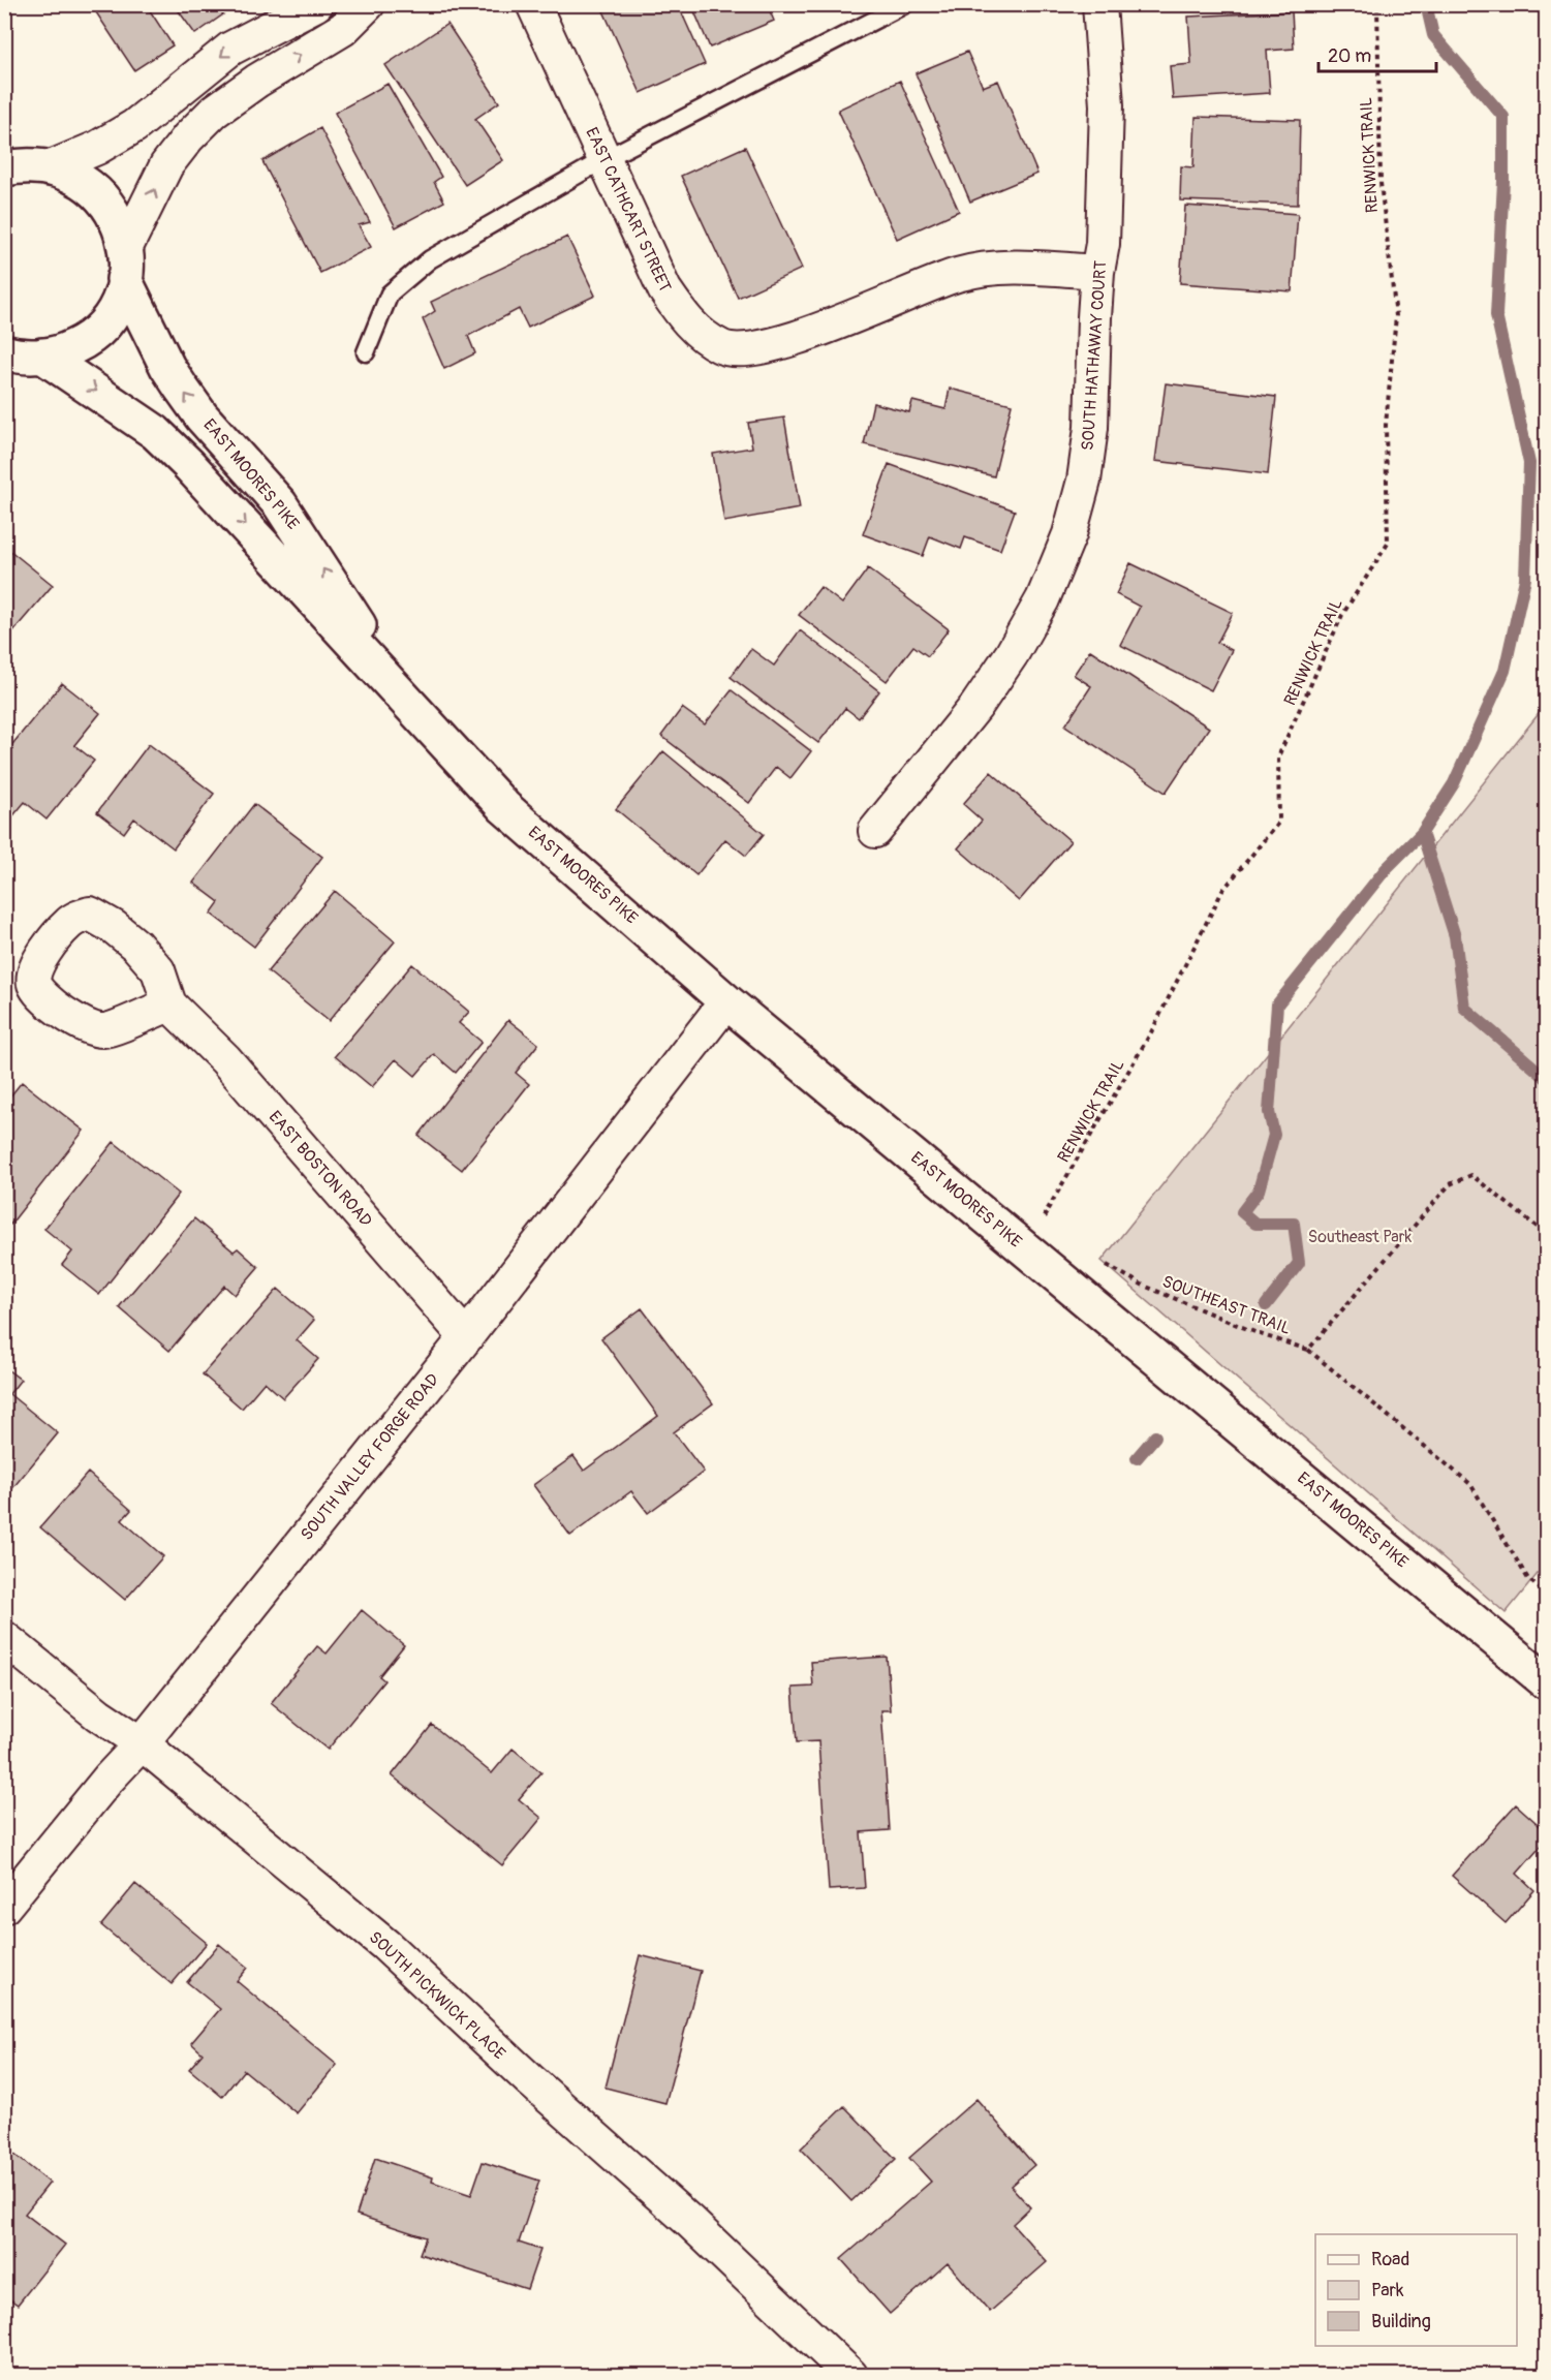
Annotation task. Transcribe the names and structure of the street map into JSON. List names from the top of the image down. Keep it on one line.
{"streets":{"main road":["EAST MOORES PIKE"],"street":["EAST CATHCART STREET","SOUTH HATHAWAY COURT","EAST BOSTON ROAD","SOUTH VALLEY FORGE ROAD","SOUTH PICKWICK PLACE"],"path":["RENWICK TRAIL","SOUTHEAST TRAIL"]},"crossings":[["EAST CATHCART STREET","SOUTH HATHAWAY COURT"],["EAST MOORES PIKE","SOUTH VALLEY FORGE ROAD"],["EAST BOSTON ROAD","SOUTH VALLEY FORGE ROAD"],["SOUTH VALLEY FORGE ROAD","SOUTH PICKWICK PLACE"]],"parks":["Southeast Park"],"legend":["Road","Park","Building"],"scale_bar":"20 m"}
